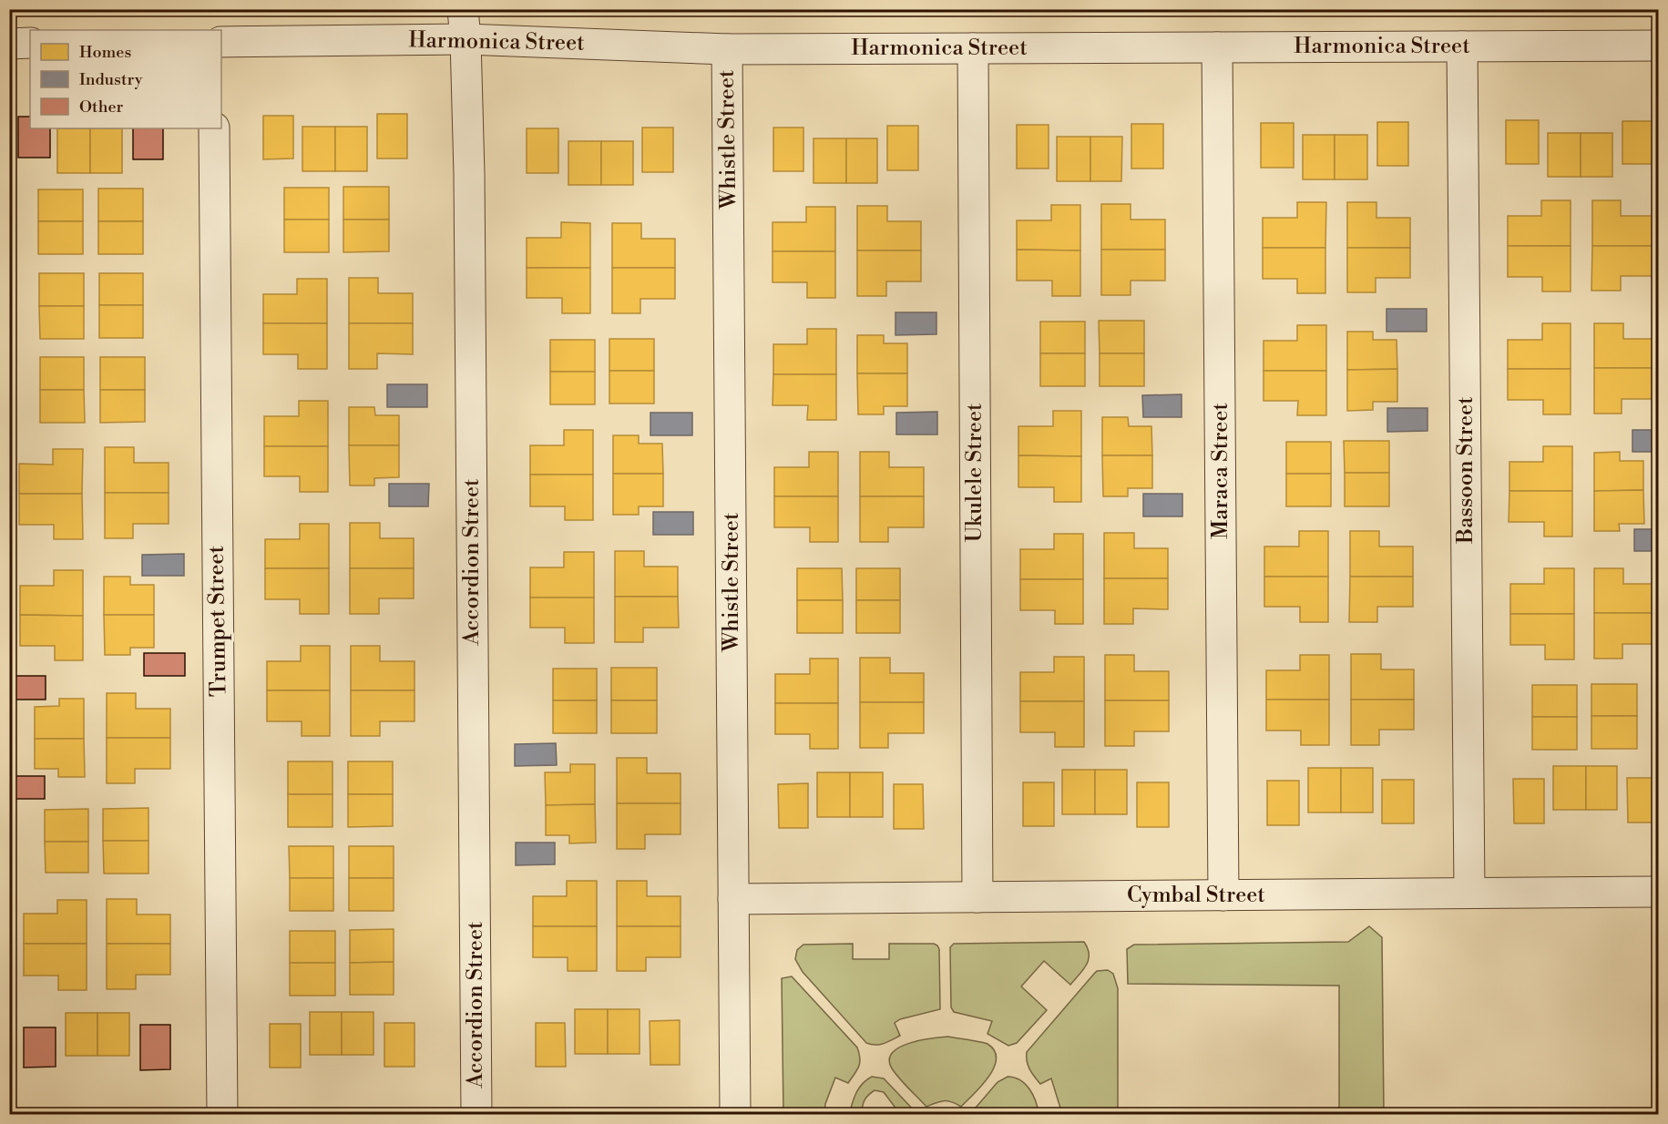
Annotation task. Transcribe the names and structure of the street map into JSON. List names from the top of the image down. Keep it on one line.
{"streets":{"street":["Harmonica Street","Whistle Street","Bassoon Street","Maraca Street","Ukulele Street","Accordion Street","Trumpet Street","Cymbal Street"]},"crossings":[["Harmonica Street","Whistle Street"],["Harmonica Street","Bassoon Street"],["Harmonica Street","Maraca Street"],["Harmonica Street","Ukulele Street"],["Harmonica Street","Accordion Street"],["Whistle Street","Cymbal Street"],["Bassoon Street","Cymbal Street"],["Maraca Street","Cymbal Street"],["Ukulele Street","Cymbal Street"]],"legend":["Homes","Industry","Other"]}
